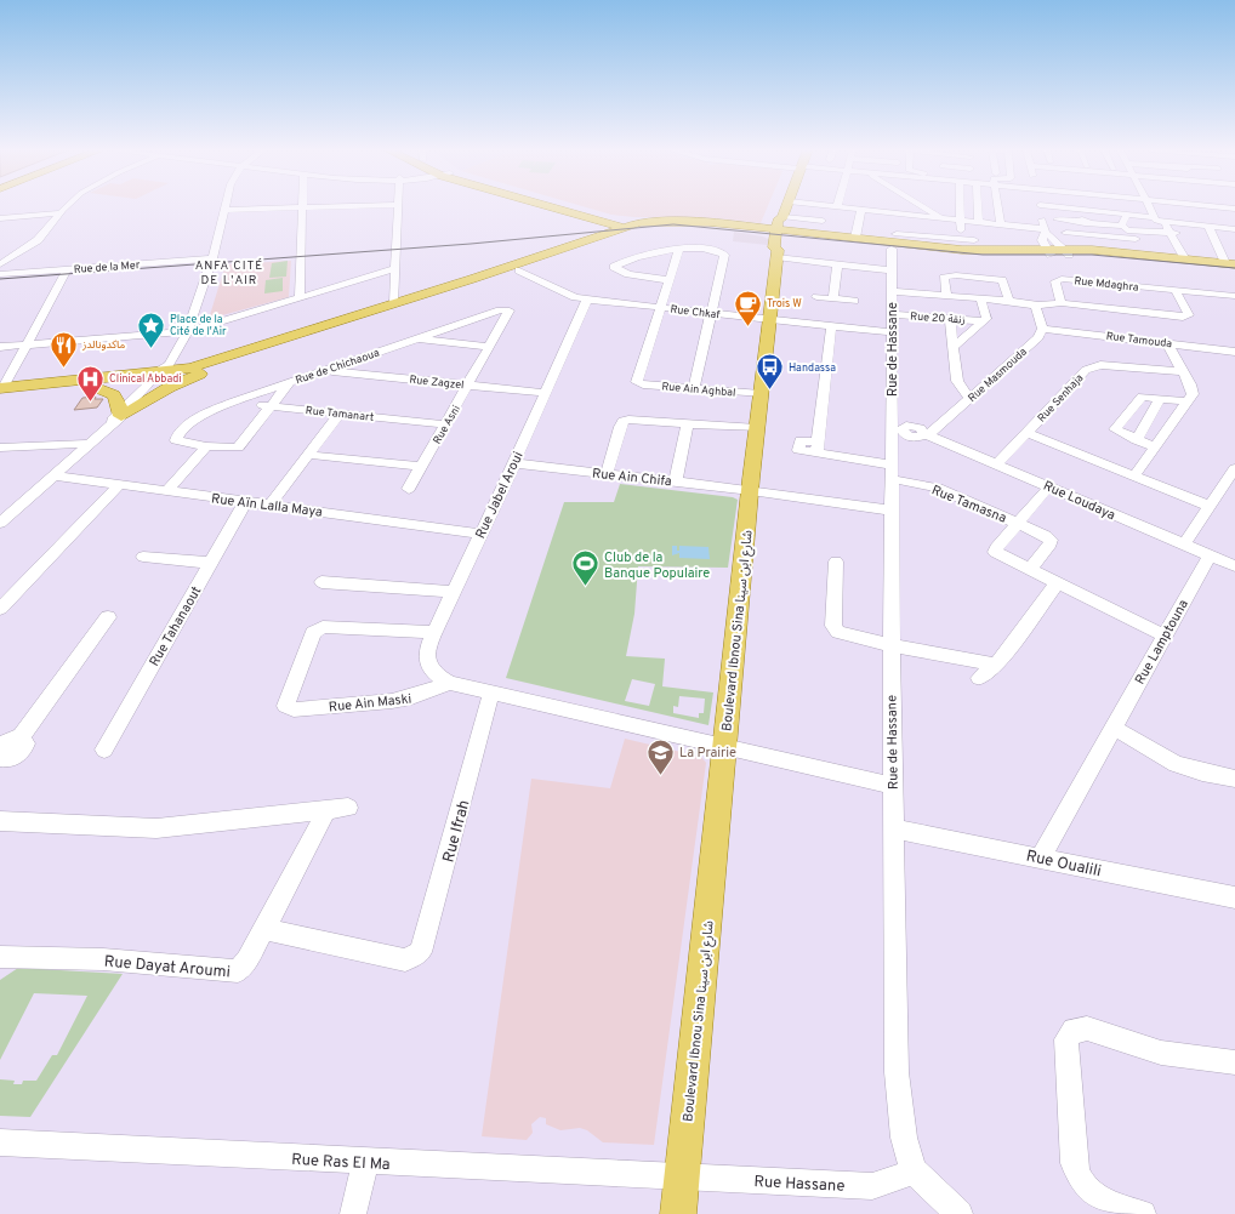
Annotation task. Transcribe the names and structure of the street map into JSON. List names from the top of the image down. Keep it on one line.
{"streets":{"main road":["Boulevard Ibnou Sina شارع ابن سينا"],"street":["Rue de la Mer","Rue Mdaghra","Rue Chkaf","Rue 20 زنقة","Rue Tamouda","Rue de Hassane","Rue de Chichaoua","Rue Masmouda","Rue Zagzel","Rue Ain Aghbal","Rue Senhaja","Rue Tamanart","Rue Asni","Rue Ain Chifa","Rue Jabel Aroui","Rue Loudaya","Rue Tamasna","Rue Aïn Lalla Maya","Rue Tahanaout","Rue Lamptouna","Rue Ain Maski","Rue Ifrah","Rue Oualili","Rue Dayat Aroumi","Rue Ras El Ma","Rue Hassane"]},"crossings":[["Rue Chkaf","Rue 20 زنقة"],["Rue Chkaf","Rue de Hassane"],["Rue Chkaf","Rue Ain Aghbal"],["Rue Chkaf","Rue Jabel Aroui"],["Rue Chkaf","Boulevard Ibnou Sina شارع ابن سينا"],["Rue 20 زنقة","Rue de Hassane"],["Rue Tamouda","Rue Masmouda"],["Rue de Hassane","Rue Ain Chifa"],["Rue de Hassane","Rue Loudaya"],["Rue de Hassane","Rue Tamasna"],["Rue de Hassane","Rue Oualili"],["Rue de Hassane","Rue Hassane"],["Rue de Chichaoua","Rue Zagzel"],["Rue de Chichaoua","Rue Tamanart"],["Rue de Chichaoua","Rue Asni"],["Rue Masmouda","Rue Loudaya"],["Rue Zagzel","Rue Asni"],["Rue Zagzel","Rue Jabel Aroui"],["Rue Ain Aghbal","Boulevard Ibnou Sina شارع ابن سينا"],["Rue Senhaja","Rue Loudaya"],["Rue Tamanart","Rue Asni"],["Rue Ain Chifa","Rue Jabel Aroui"],["Rue Ain Chifa","Boulevard Ibnou Sina شارع ابن سينا"],["Rue Jabel Aroui","Rue Aïn Lalla Maya"],["Rue Jabel Aroui","Rue Ain Maski"],["Rue Loudaya","Rue Lamptouna"],["Rue Aïn Lalla Maya","Rue Tahanaout"],["Boulevard Ibnou Sina شارع ابن سينا","Rue Ras El Ma"],["Boulevard Ibnou Sina شارع ابن سينا","Rue Hassane"],["Rue Lamptouna","Rue Oualili"],["Rue Ifrah","Rue Dayat Aroumi"],["Rue Ras El Ma","Rue Hassane"]],"districts":["ANFA CITÉ DE L'AIR"],"places":{"cafe":["Trois W"],"place":["Place de la Cité de l'Air"],"restaurant":["ماكدونالدز"],"bus stop":["Handassa"],"hospital":["Clinical Abbadi"],"sports":["Club de la Banque Populaire"],"school or university":["La Prairie"]}}
